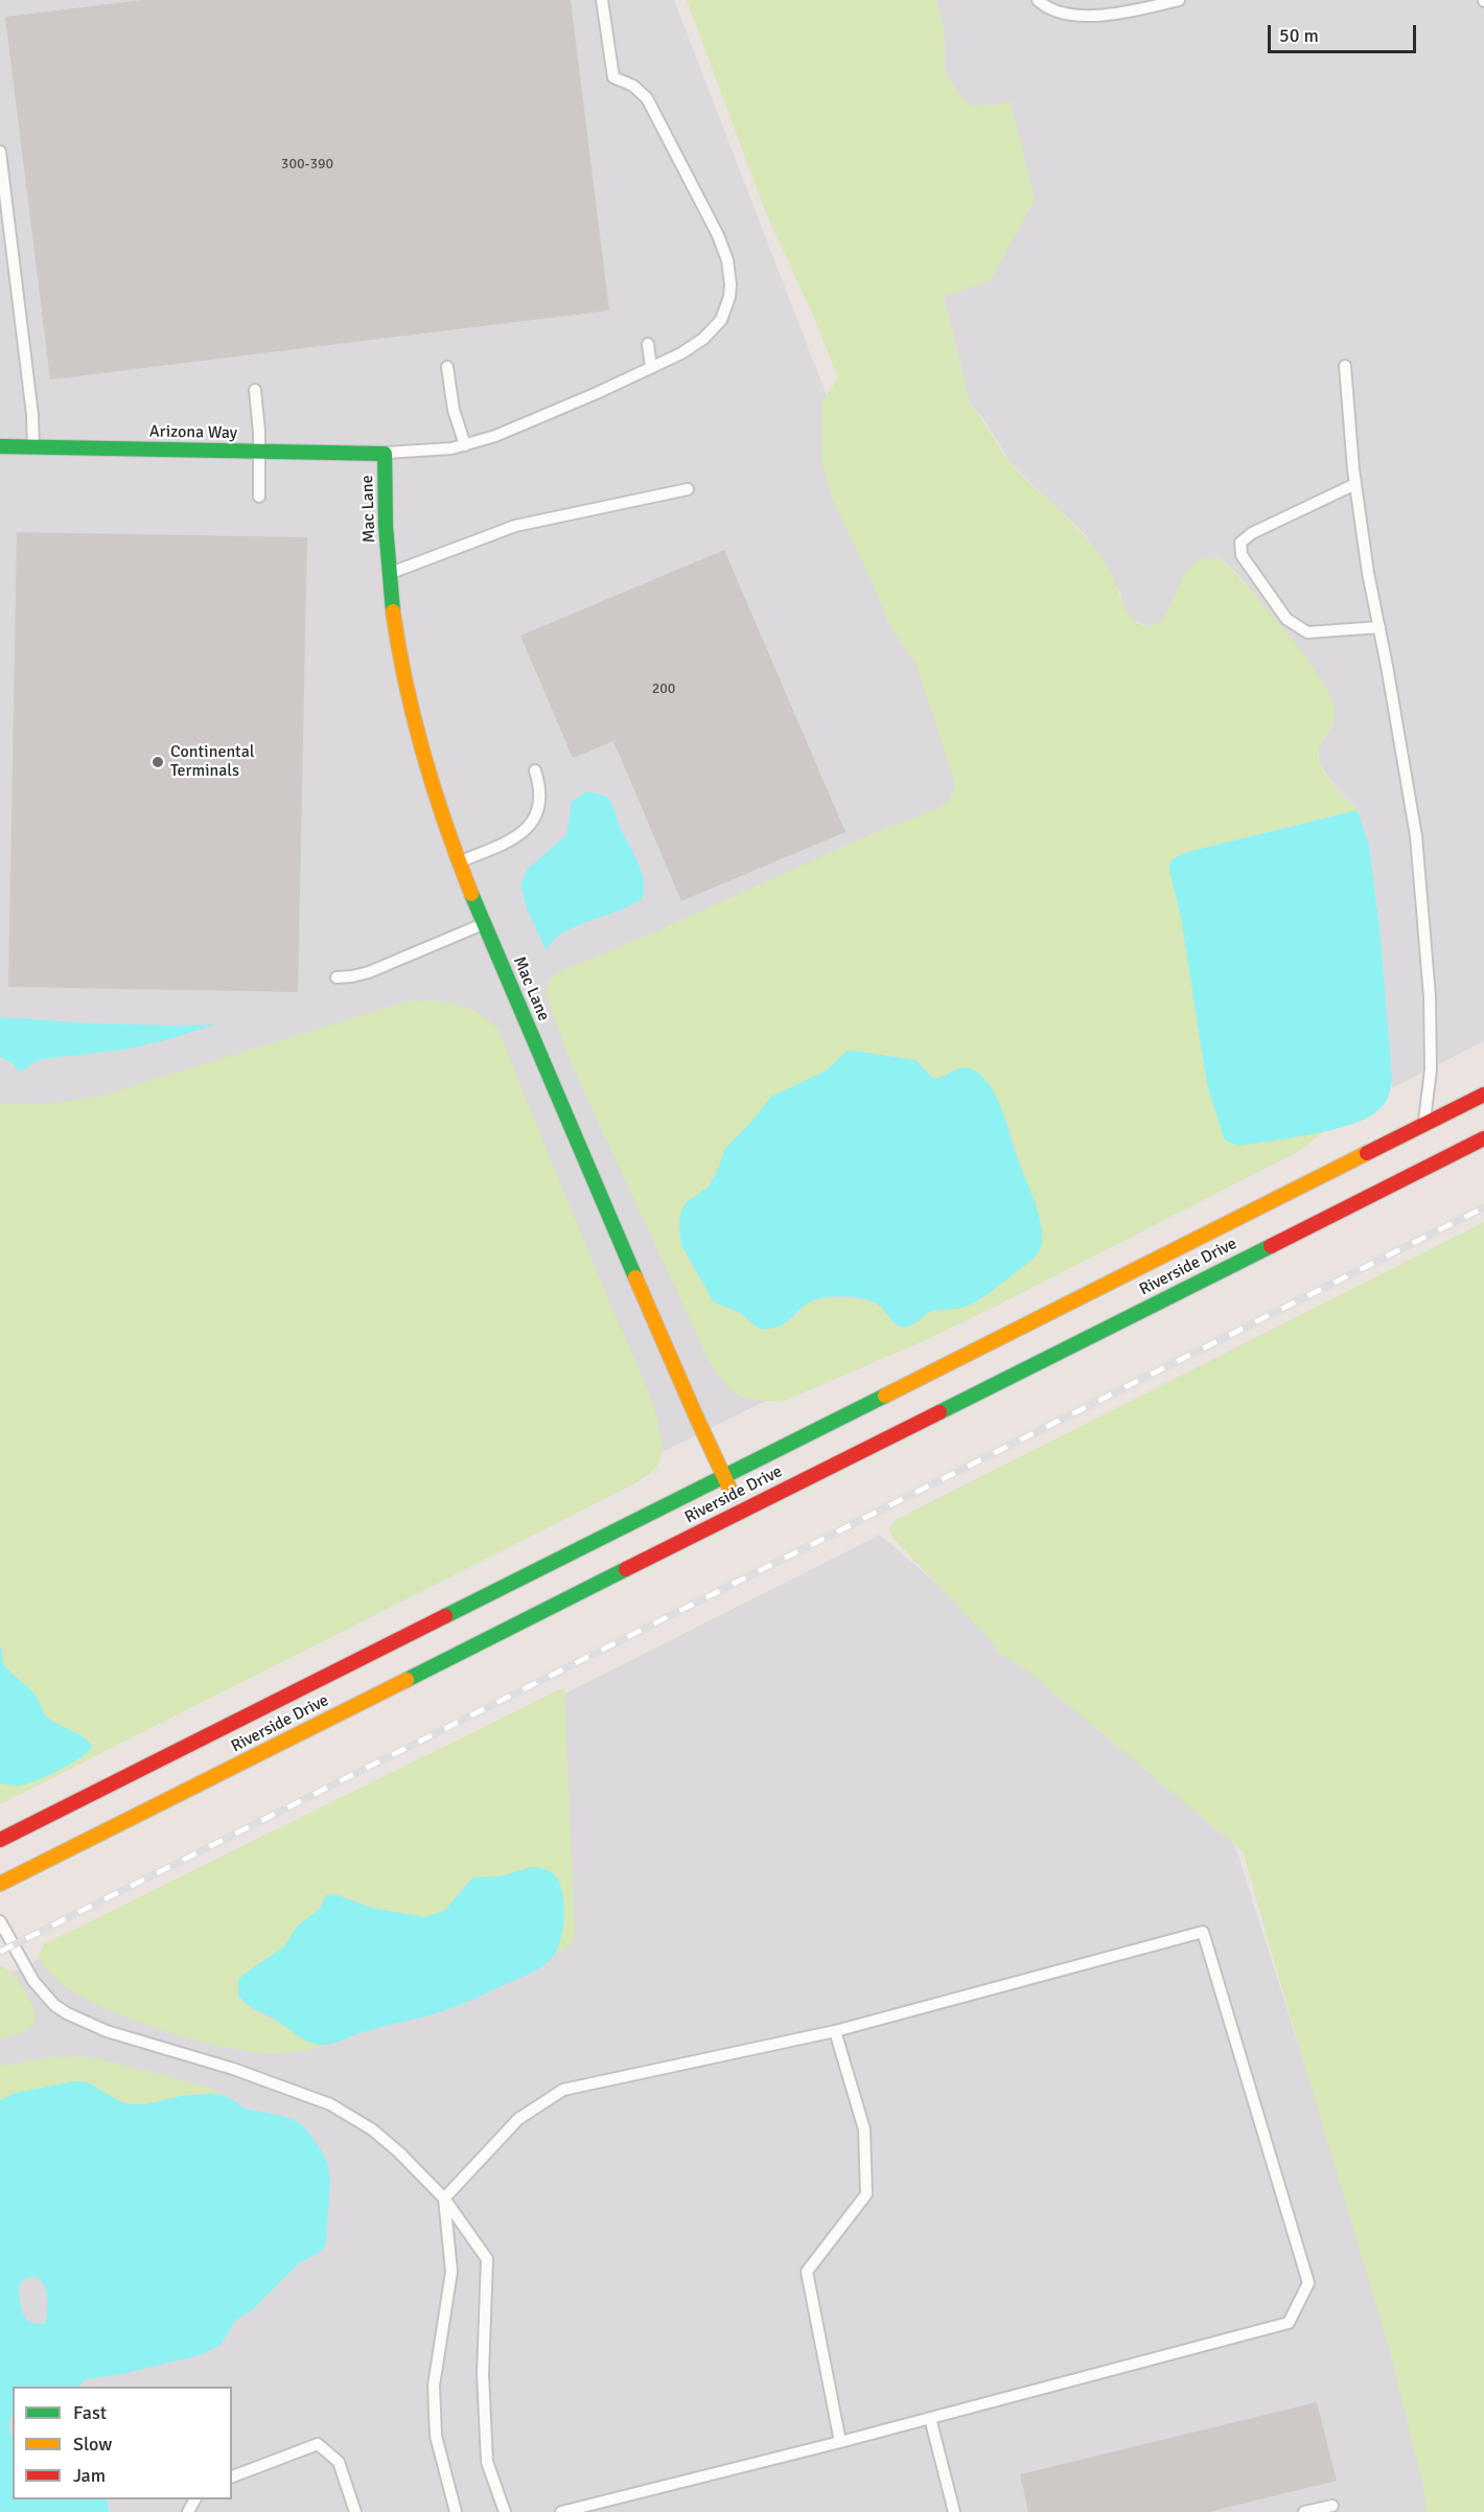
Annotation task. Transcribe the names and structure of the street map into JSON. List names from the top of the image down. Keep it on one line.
{"streets":{"main road":["Arizona Way","Mac Lane","Riverside Drive"]},"crossings":[["Arizona Way","Mac Lane"],["Mac Lane","Riverside Drive"]],"places":["Continental Terminals"],"house_numbers":["300-390","200"],"legend":["Fast","Slow","Jam"],"scale_bar":"50 m"}
